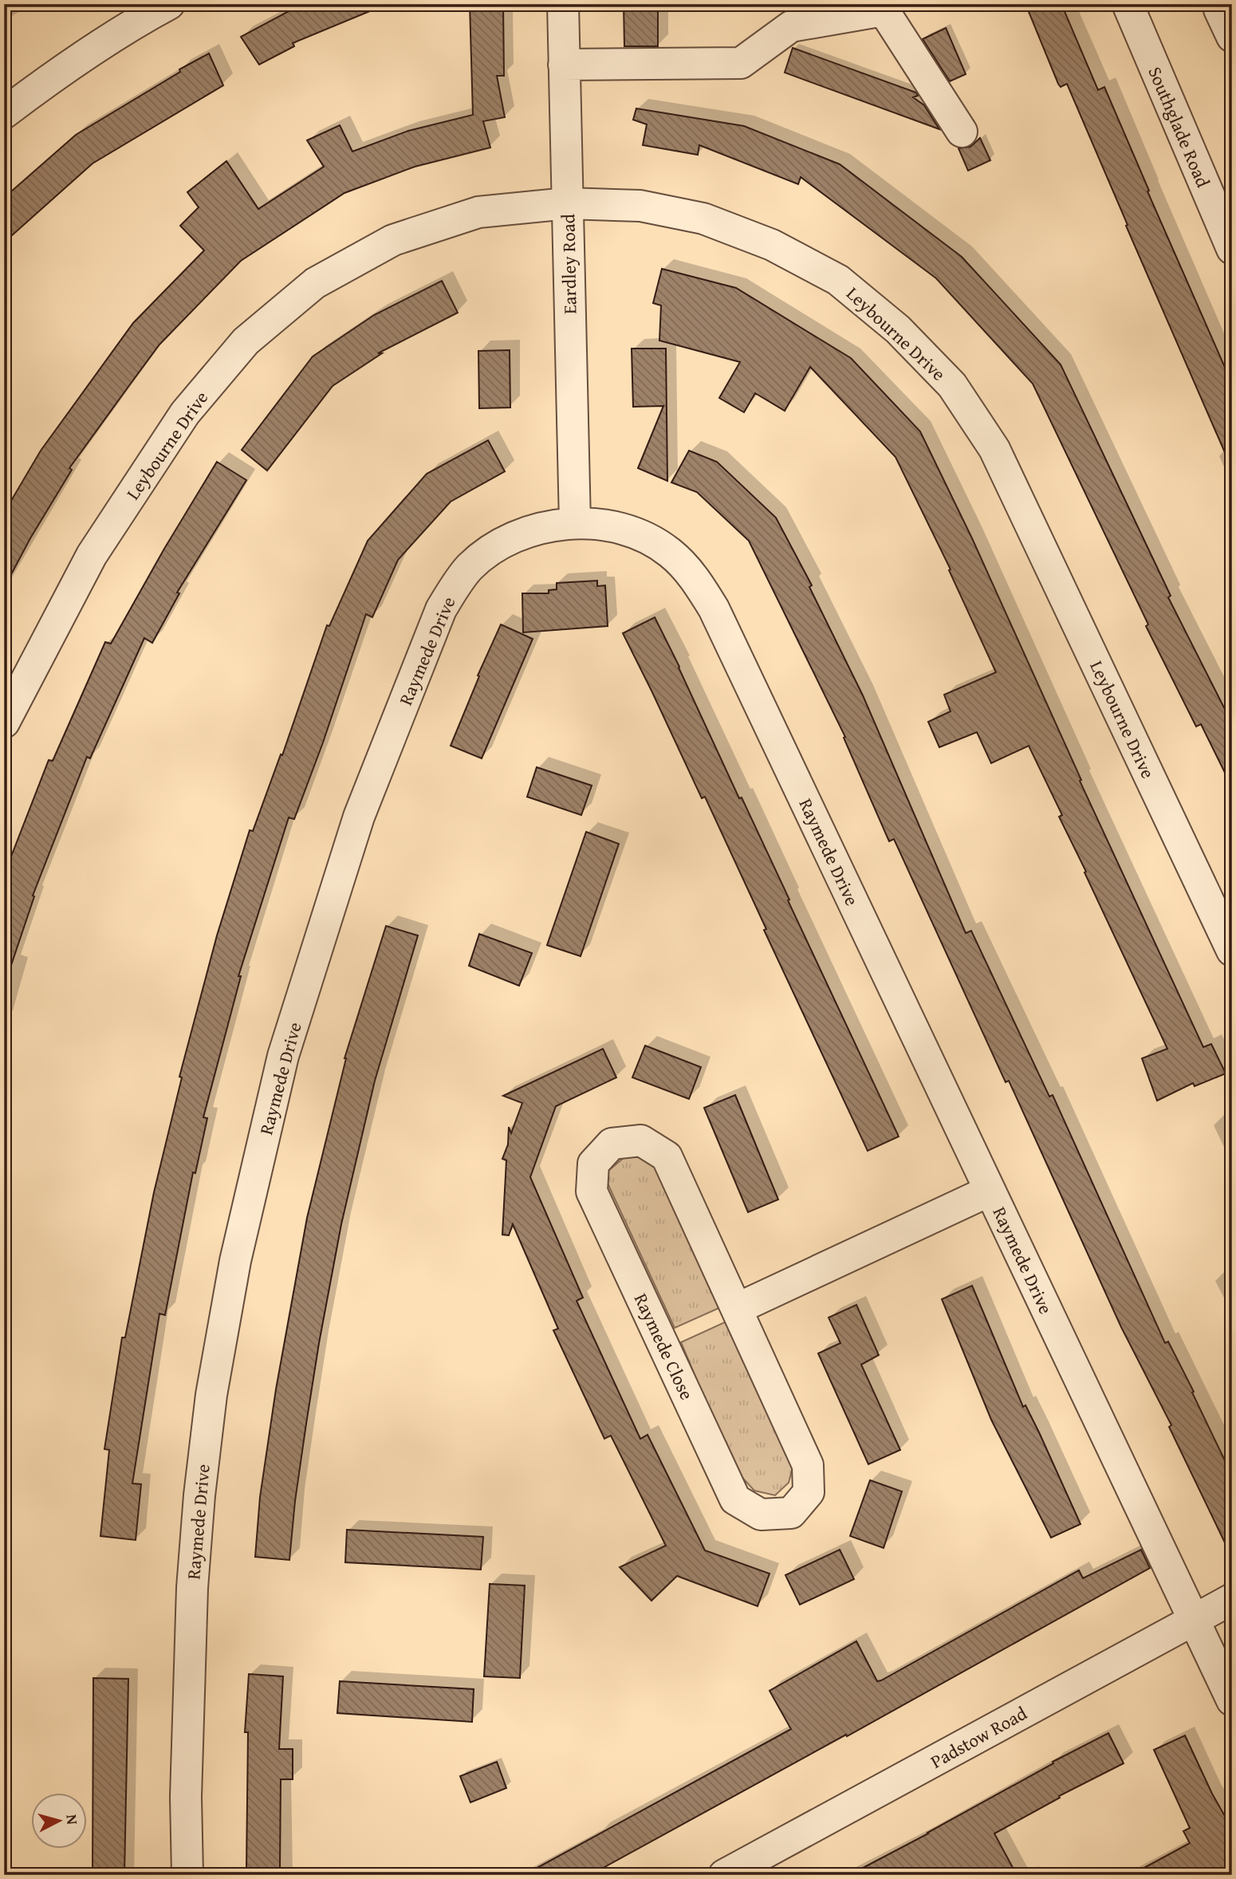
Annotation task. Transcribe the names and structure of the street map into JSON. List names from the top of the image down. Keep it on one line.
{"streets":{"street":["Southglade Road","Eardley Road","Leybourne Drive","Raymede Drive","Raymede Close","Padstow Road"]},"crossings":[["Eardley Road","Leybourne Drive"],["Eardley Road","Raymede Drive"],["Raymede Drive","Padstow Road"]],"north":"right"}
